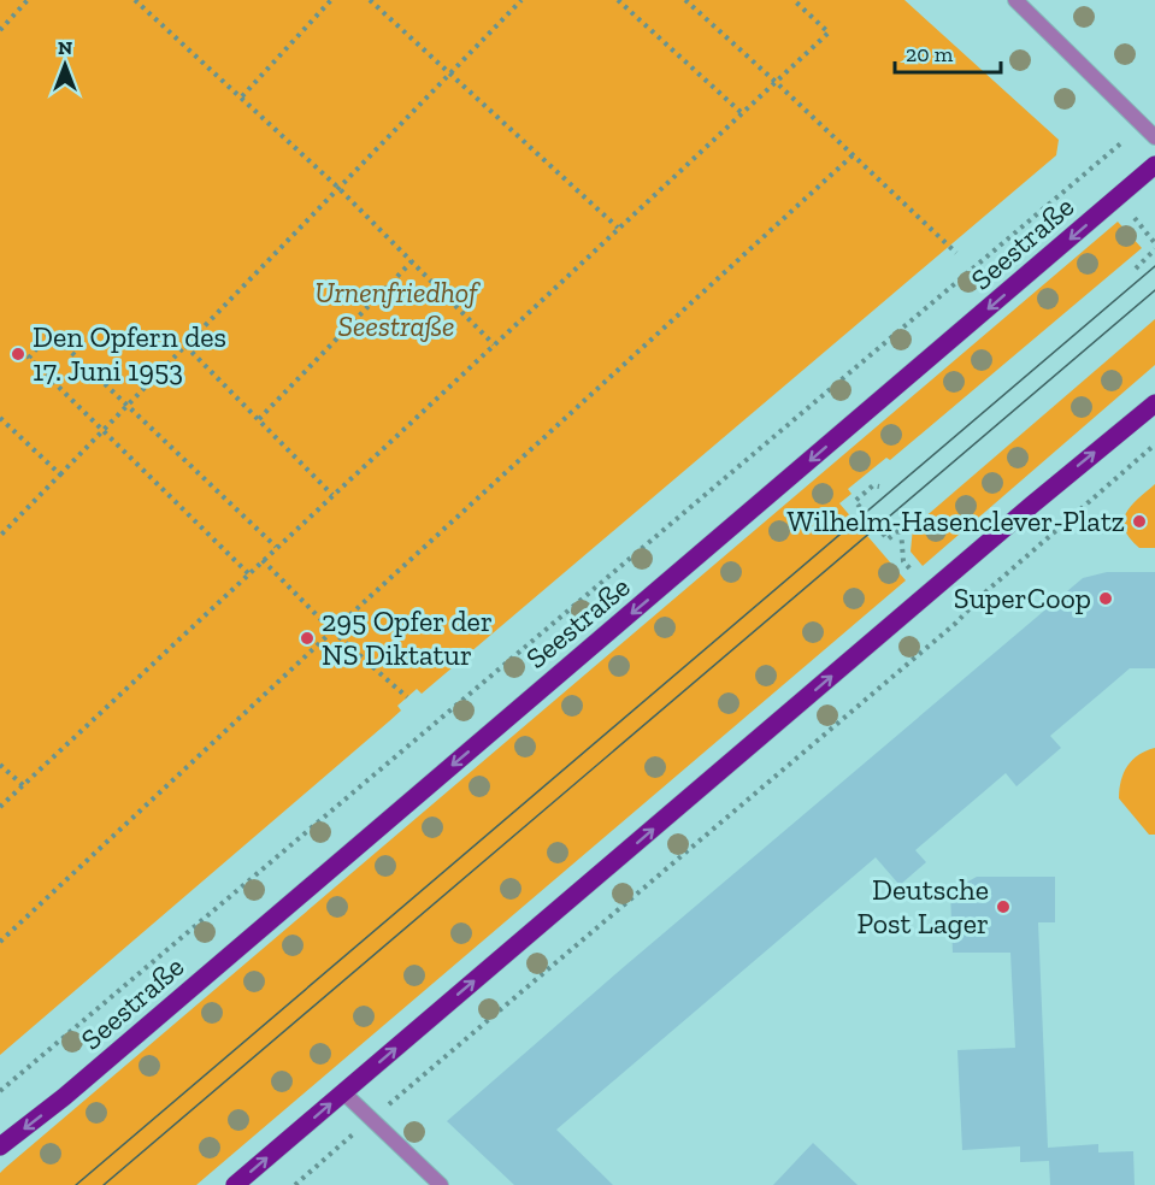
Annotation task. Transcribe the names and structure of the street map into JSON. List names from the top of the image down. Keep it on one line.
{"streets":{"main road":["Seestraße"]},"one_way":["Seestraße"],"parks":["Urnenfriedhof Seestraße"],"places":["Den Opfern des 17. Juni 1953","Wilhelm-Hasenclever-Platz","SuperCoop","295 Opfer der NS Diktatur","Deutsche Post Lager"],"scale_bar":"20 m","north":"top"}
